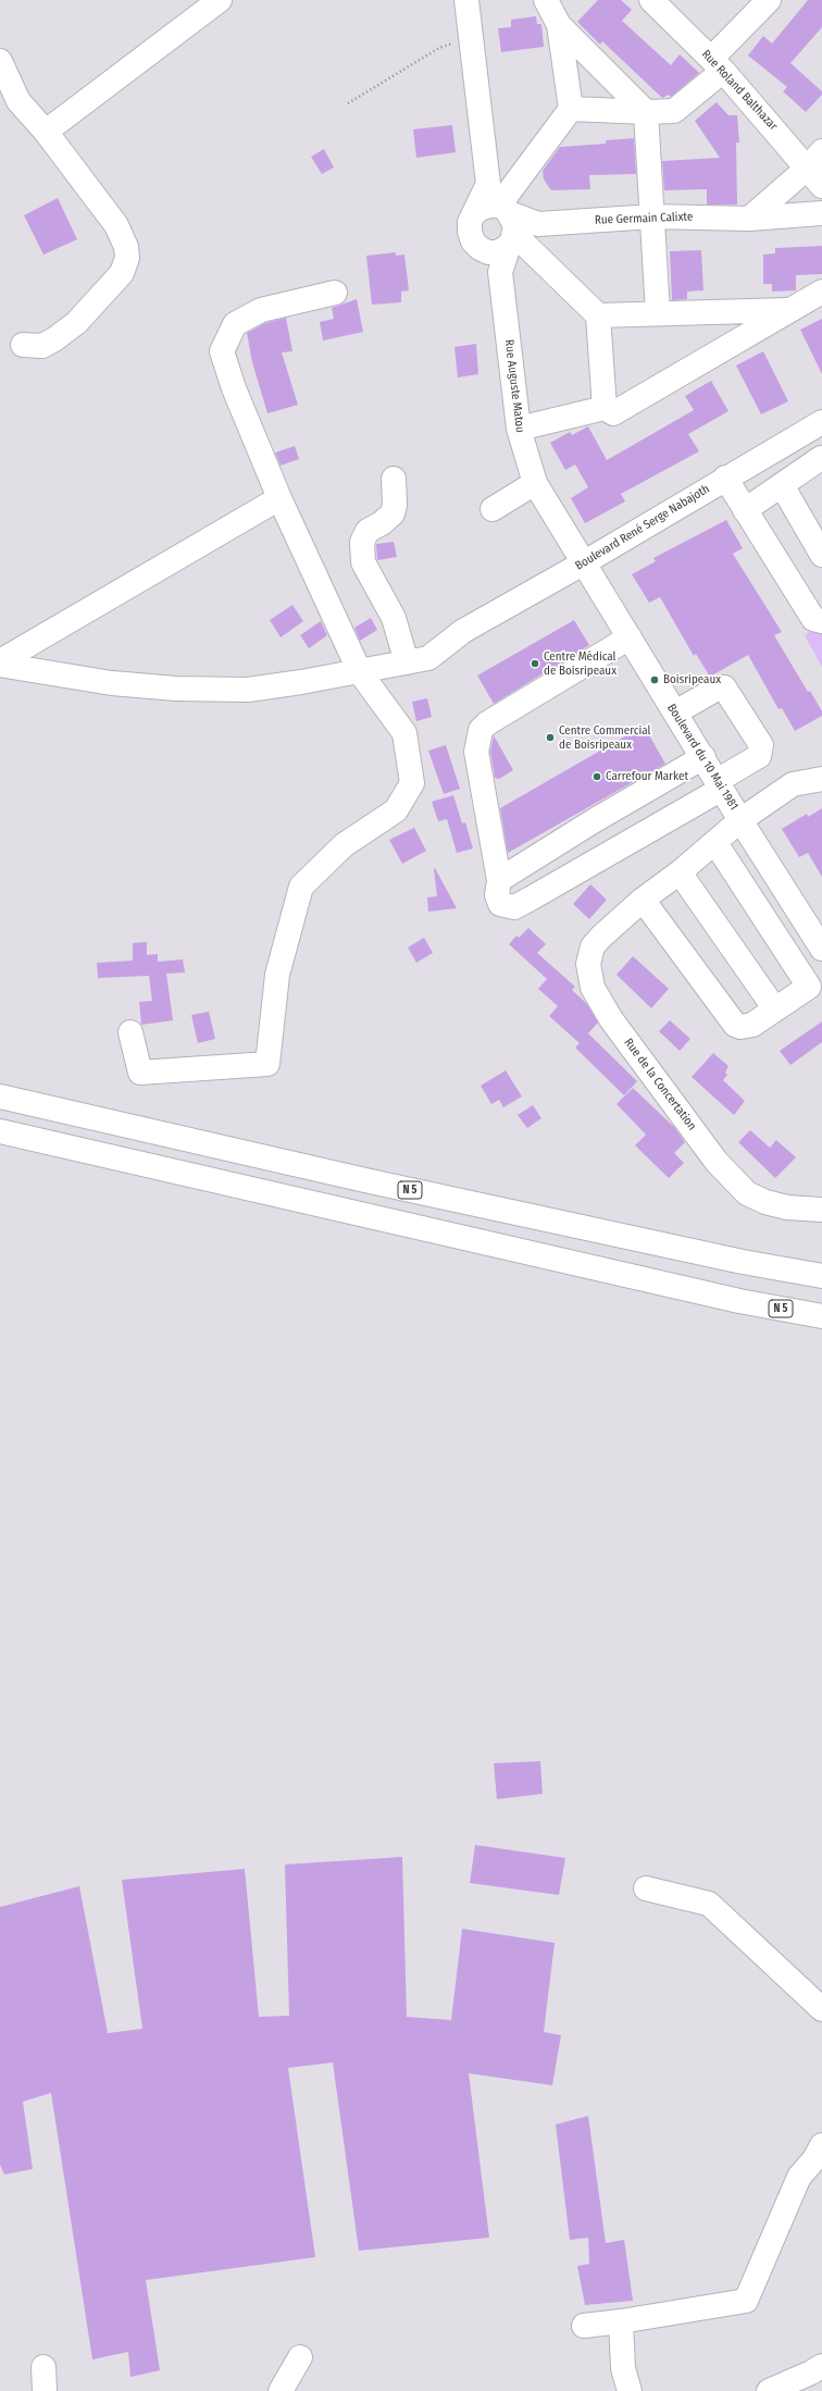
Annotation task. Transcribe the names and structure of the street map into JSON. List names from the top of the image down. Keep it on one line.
{"streets":{"main road":["Rue Roland Balthazar","Rue Germain Calixte","Rue Auguste Matou","Boulevard René Serge Nabajoth","Boulevard du 10 Mai 1981","Rue de la Concertation","N 5"]},"crossings":[["Rue Germain Calixte","Rue Auguste Matou"],["Rue Auguste Matou","Boulevard René Serge Nabajoth"],["Rue Auguste Matou","Boulevard du 10 Mai 1981"],["Boulevard René Serge Nabajoth","Boulevard du 10 Mai 1981"]],"places":["Centre Médical de Boisripeaux","Boisripeaux","Centre Commercial de Boisripeaux","Carrefour Market"]}
